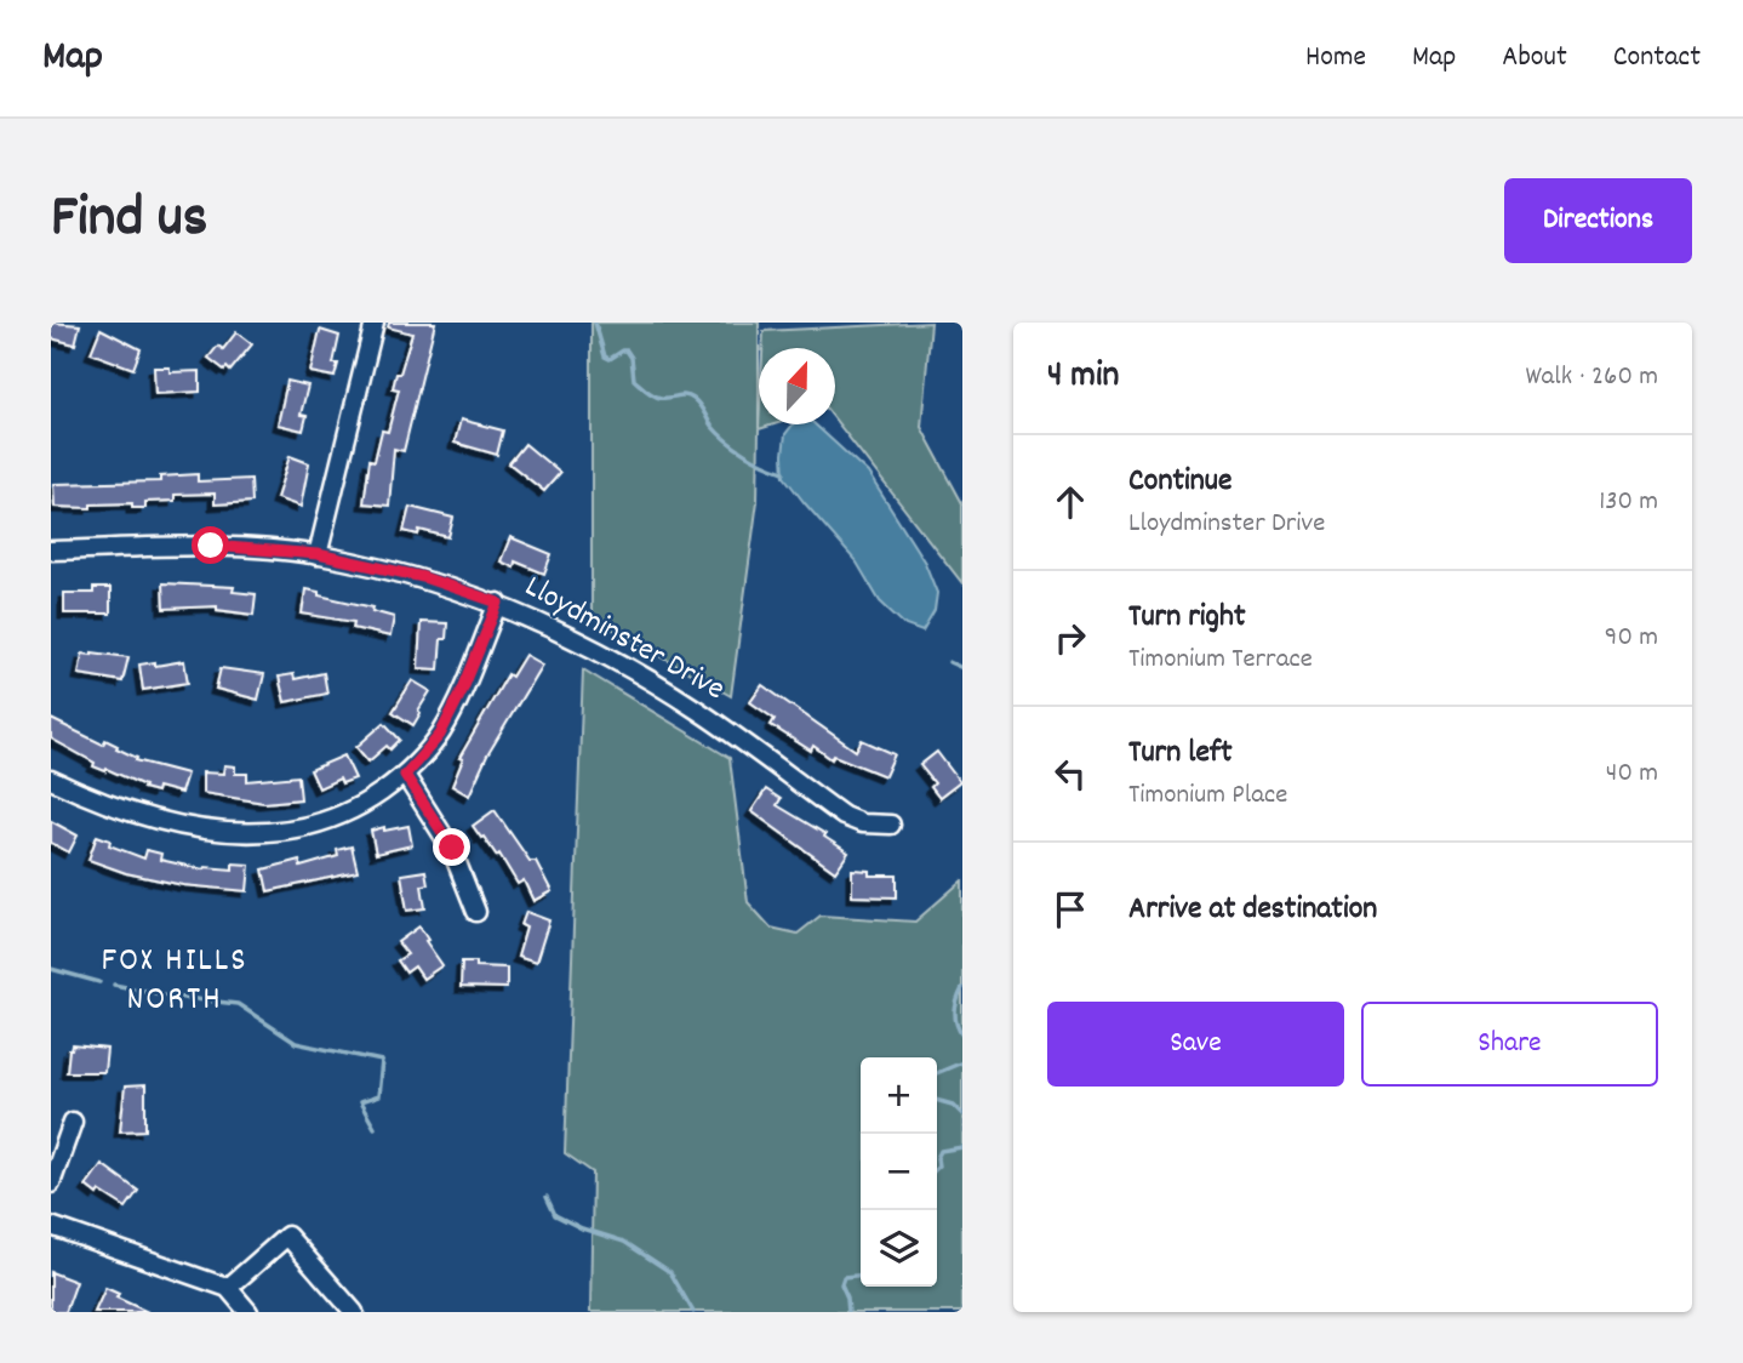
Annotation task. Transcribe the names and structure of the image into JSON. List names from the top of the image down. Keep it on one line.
{"streets":{"street":["Lloydminster Drive"]},"districts":["FOX HILLS NORTH"],"north":"top","page":{"header":"Map","nav":["Home","Map","About","Contact"],"title":"Find us","buttons":["Directions",["Save","Share"]],"heading":["4 min","Walk · 260 m"],"list":[["Continue","Lloydminster Drive","130 m"],["Turn right","Timonium Terrace","90 m"],["Turn left","Timonium Place","40 m"],"Arrive at destination"],"map_buttons":["+","−"]}}
